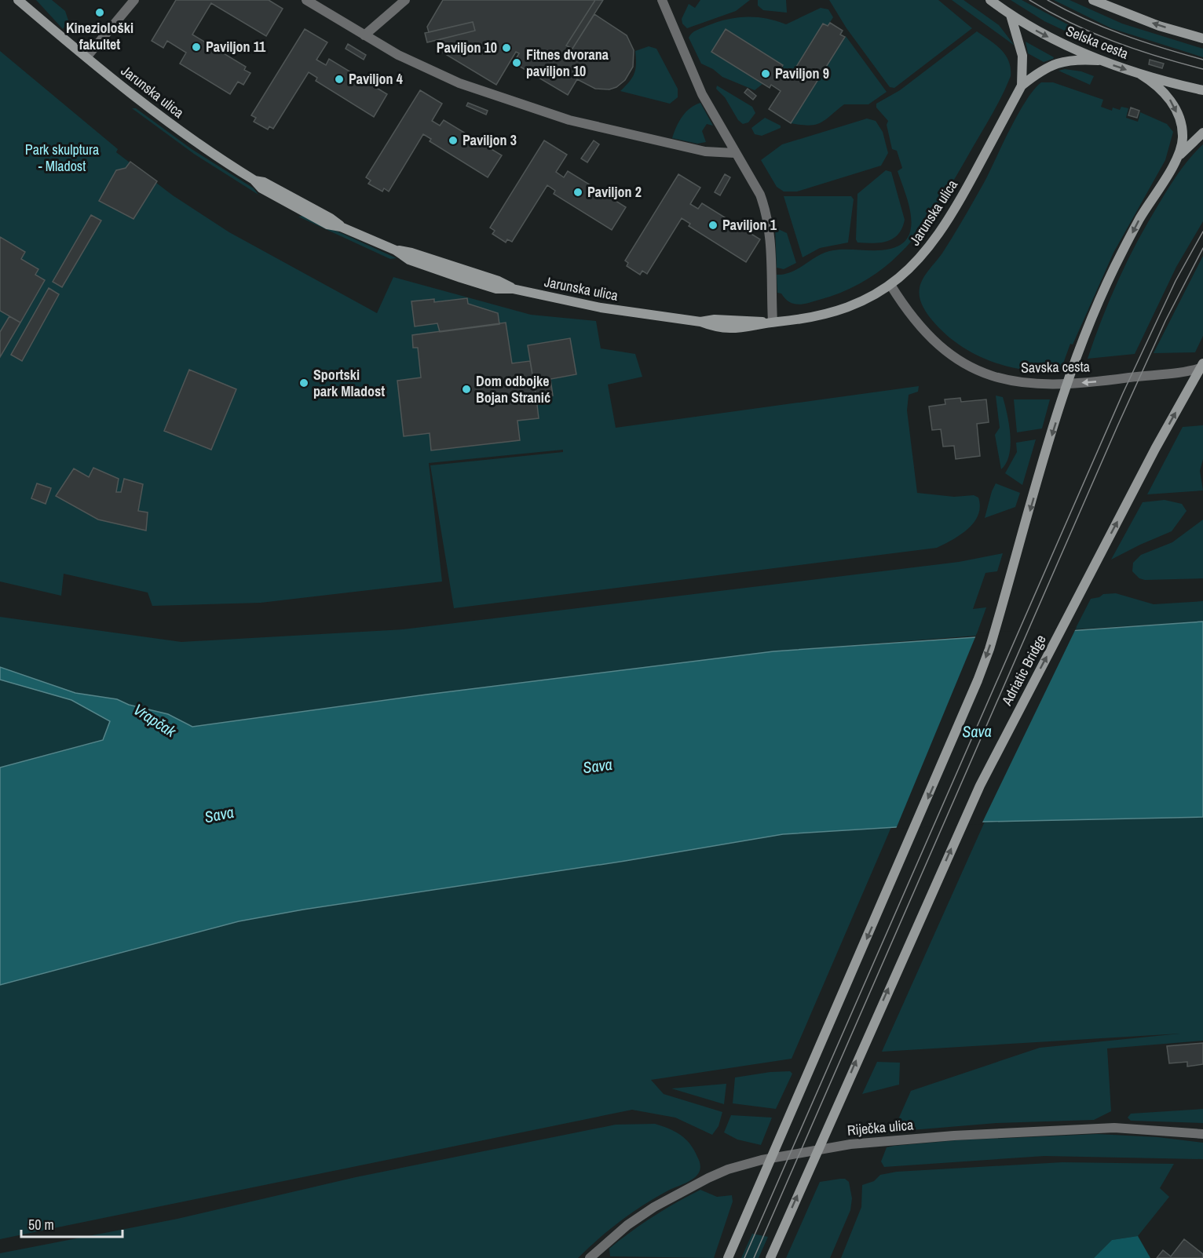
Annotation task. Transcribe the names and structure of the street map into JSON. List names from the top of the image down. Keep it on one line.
{"streets":{"main road":["Selska cesta","Jarunska ulica","Adriatic Bridge"],"street":["Savska cesta","Riječka ulica"]},"crossings":[["Jarunska ulica","Savska cesta"]],"one_way":["Savska cesta"],"water":["Vrapčak","Sava"],"parks":["Park skulptura - Mladost"],"places":["Kineziološki fakultet","Paviljon 11","Paviljon 10","Fitnes dvorana paviljon 10","Paviljon 9","Paviljon 4","Paviljon 3","Paviljon 2","Paviljon 1","Sportski park Mladost","Dom odbojke Bojan Stranić"],"scale_bar":"50 m"}
